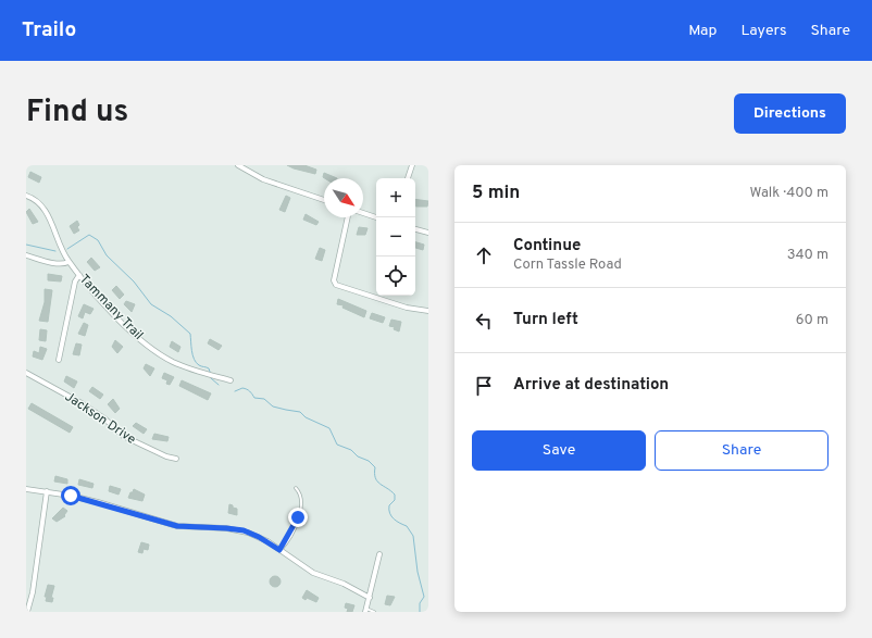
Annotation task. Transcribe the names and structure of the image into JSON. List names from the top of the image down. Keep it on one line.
{"streets":{"street":["Tammany Trail","Jackson Drive"]},"north":"bottom right","page":{"header":"Trailo","nav":["Map","Layers","Share"],"title":"Find us","buttons":["Directions",["Save","Share"]],"heading":["5 min","Walk · 400 m"],"map_buttons":["+","−"],"list":[["Continue","Corn Tassle Road","340 m"],["Turn left","60 m"],"Arrive at destination"]}}
